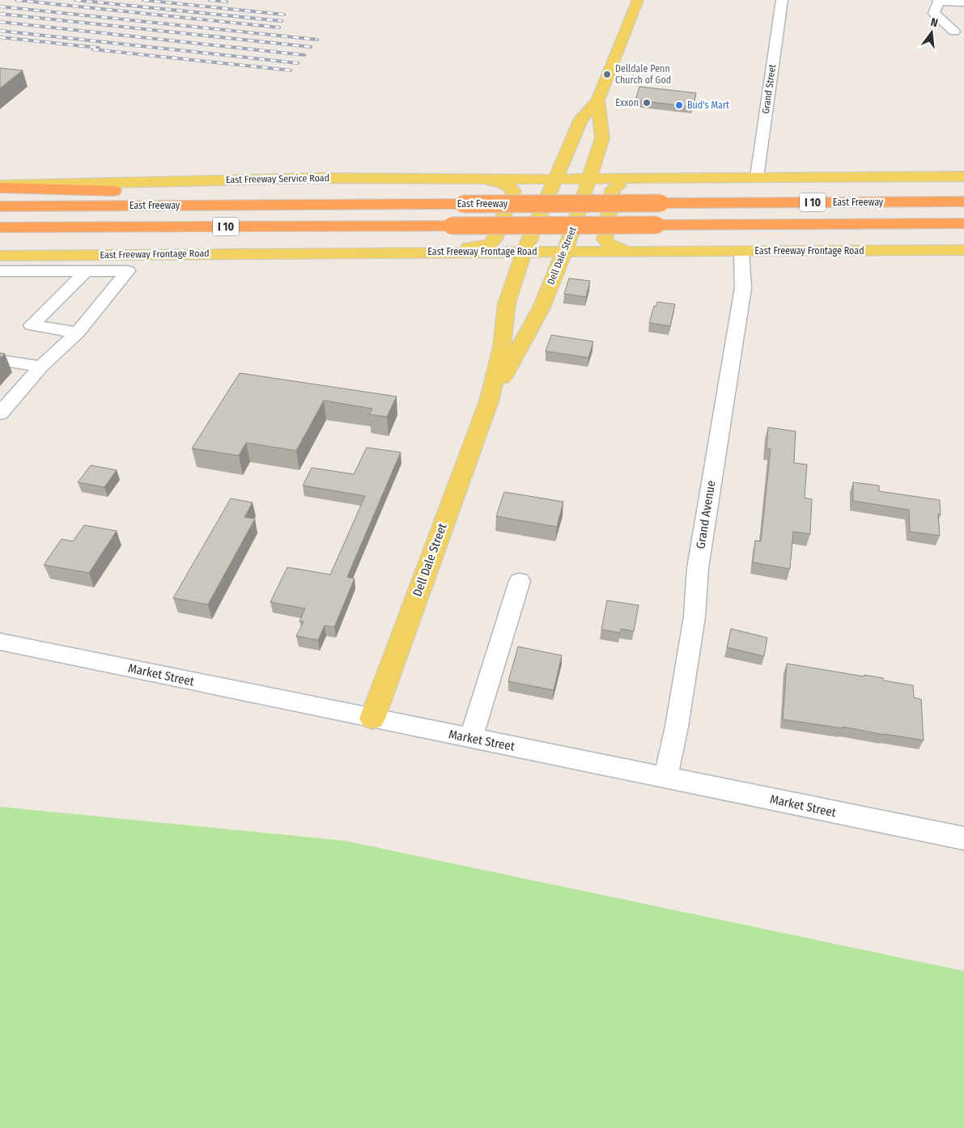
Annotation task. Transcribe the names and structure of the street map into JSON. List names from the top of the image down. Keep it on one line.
{"streets":{"highway":["I 10","East Freeway"],"main road":["East Freeway Service Road","East Freeway Frontage Road","Dell Dale Street"],"street":["Grand Street","Grand Avenue","Market Street"]},"crossings":[["East Freeway Service Road","Dell Dale Street"],["East Freeway Frontage Road","Dell Dale Street"],["East Freeway Frontage Road","Grand Avenue"],["Dell Dale Street","Market Street"],["Grand Avenue","Market Street"]],"places":["Delldale Penn Church of God","Exxon","Bud's Mart"],"north":"top"}
